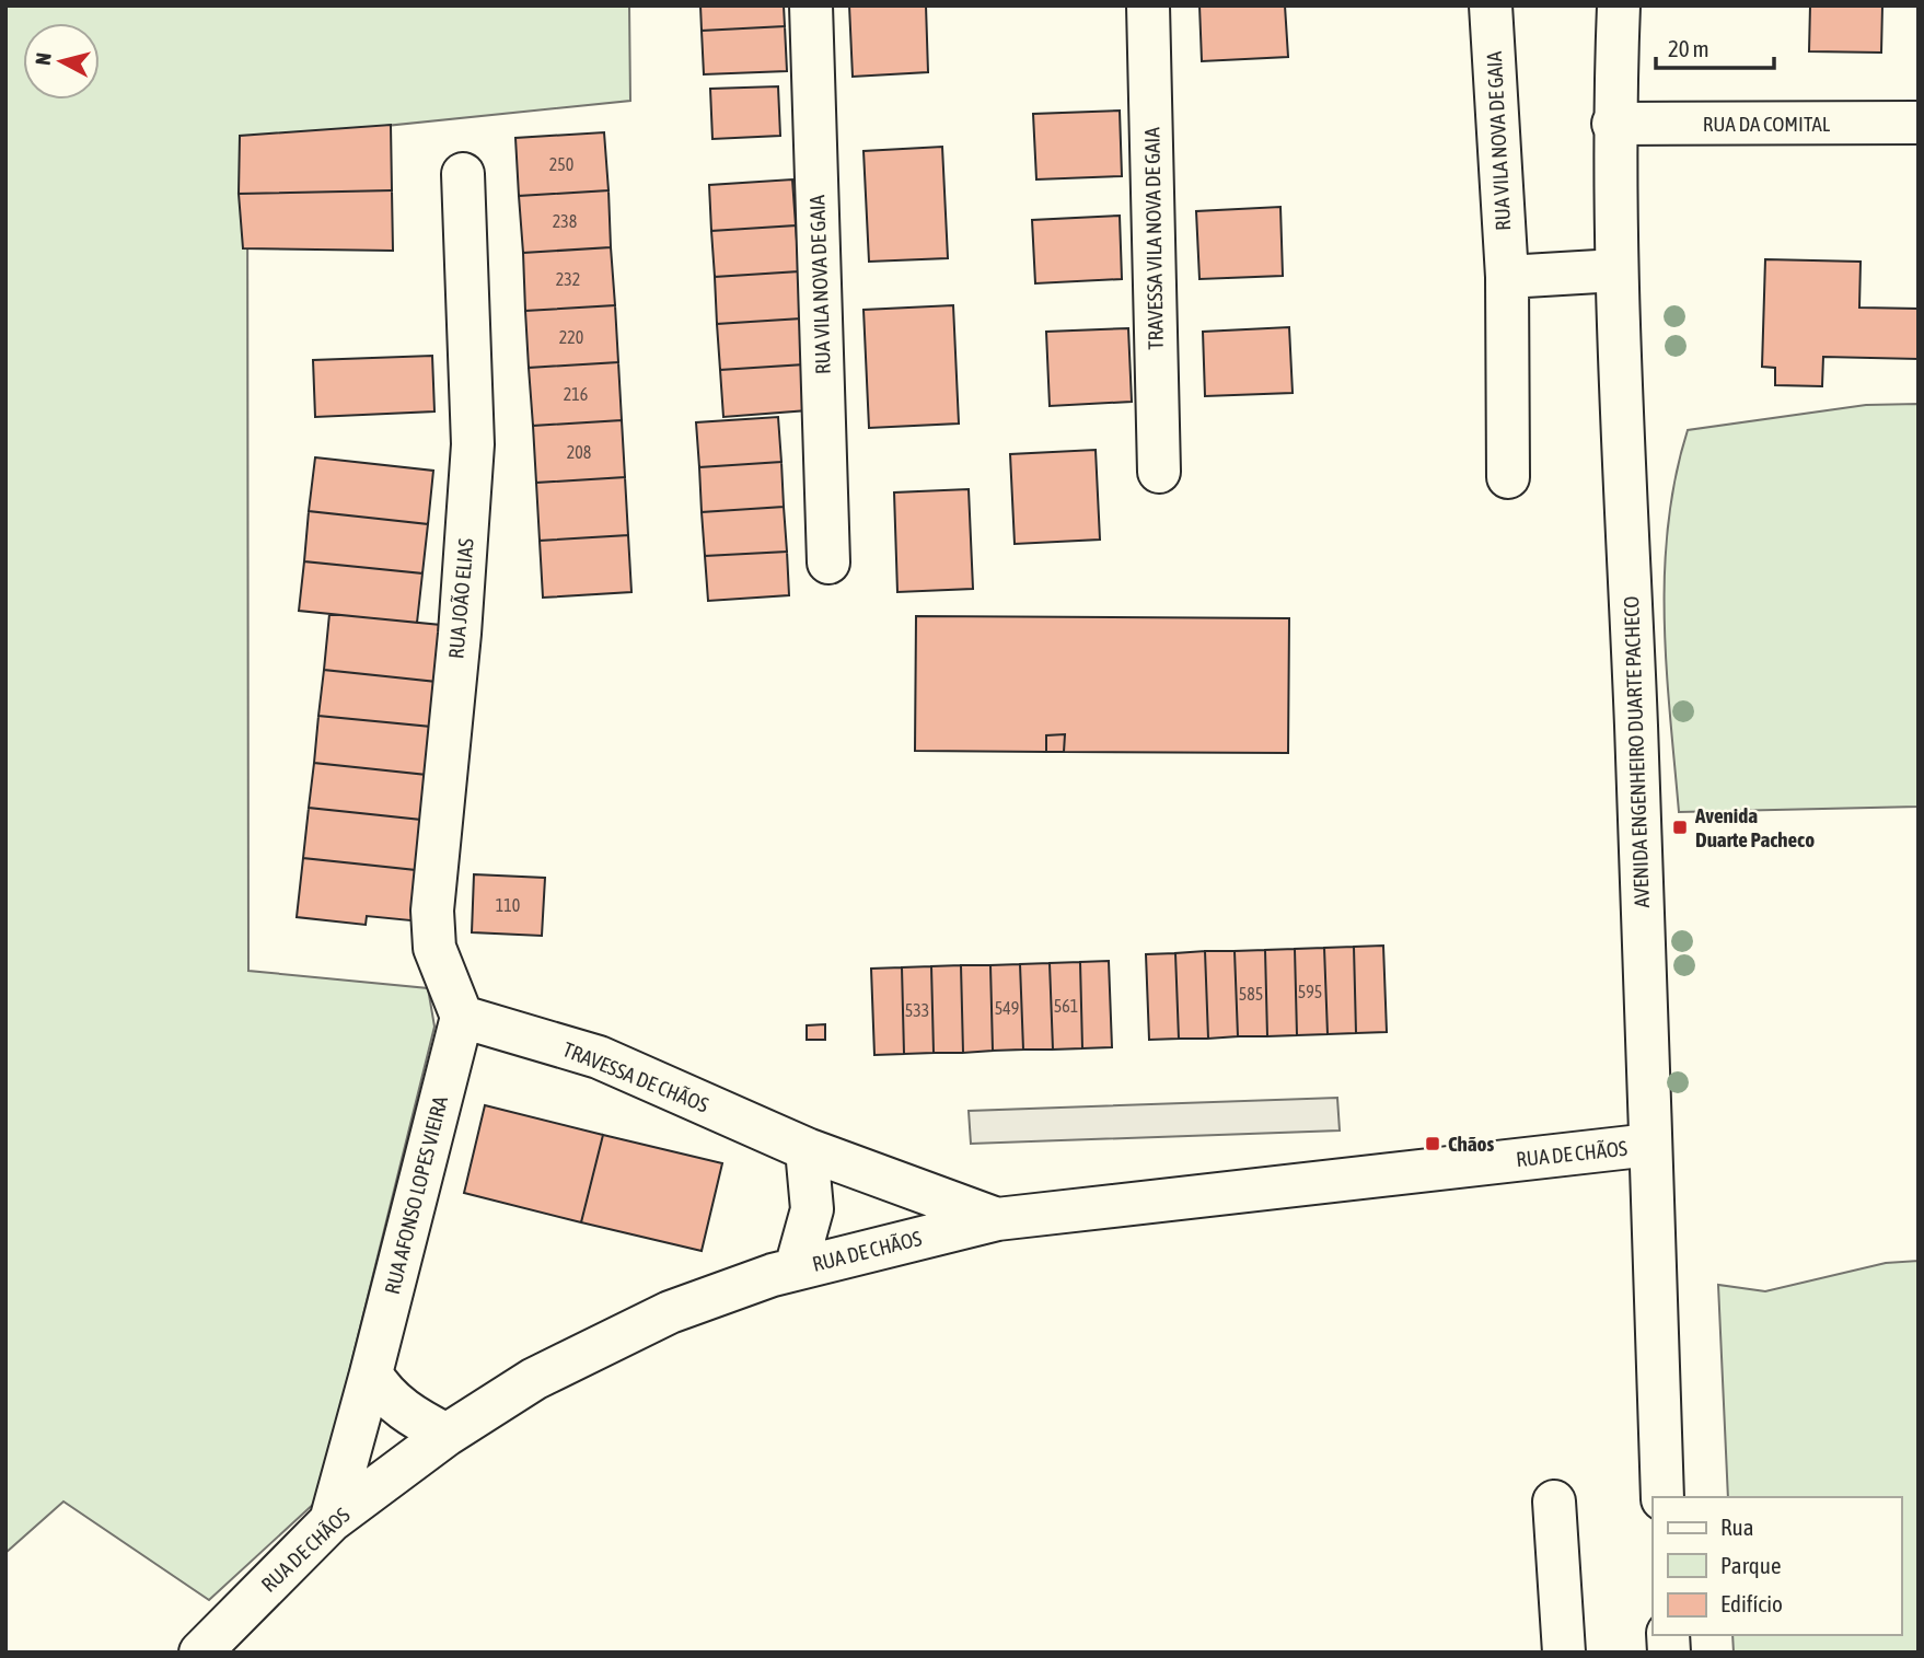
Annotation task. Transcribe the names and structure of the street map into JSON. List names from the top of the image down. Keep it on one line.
{"streets":{"street":["RUA DA COMITAL","RUA VILA NOVA DE GAIA","TRAVESSA VILA NOVA DE GAIA","RUA JOÃO ELIAS","AVENIDA ENGENHEIRO DUARTE PACHECO","TRAVESSA DE CHÃOS","RUA DE CHÃOS","RUA AFONSO LOPES VIEIRA"]},"crossings":[["RUA DA COMITAL","AVENIDA ENGENHEIRO DUARTE PACHECO"],["RUA JOÃO ELIAS","TRAVESSA DE CHÃOS"],["RUA JOÃO ELIAS","RUA AFONSO LOPES VIEIRA"],["AVENIDA ENGENHEIRO DUARTE PACHECO","RUA DE CHÃOS"],["TRAVESSA DE CHÃOS","RUA DE CHÃOS"],["TRAVESSA DE CHÃOS","RUA AFONSO LOPES VIEIRA"],["RUA DE CHÃOS","RUA AFONSO LOPES VIEIRA"]],"places":{"transit":["Avenida Duarte Pacheco","Chãos"]},"house_numbers":["250","238","232","220","216","208","110","595","585","561","549","533"],"legend":["Rua","Parque","Edifício"],"scale_bar":"20 m","north":"left"}
